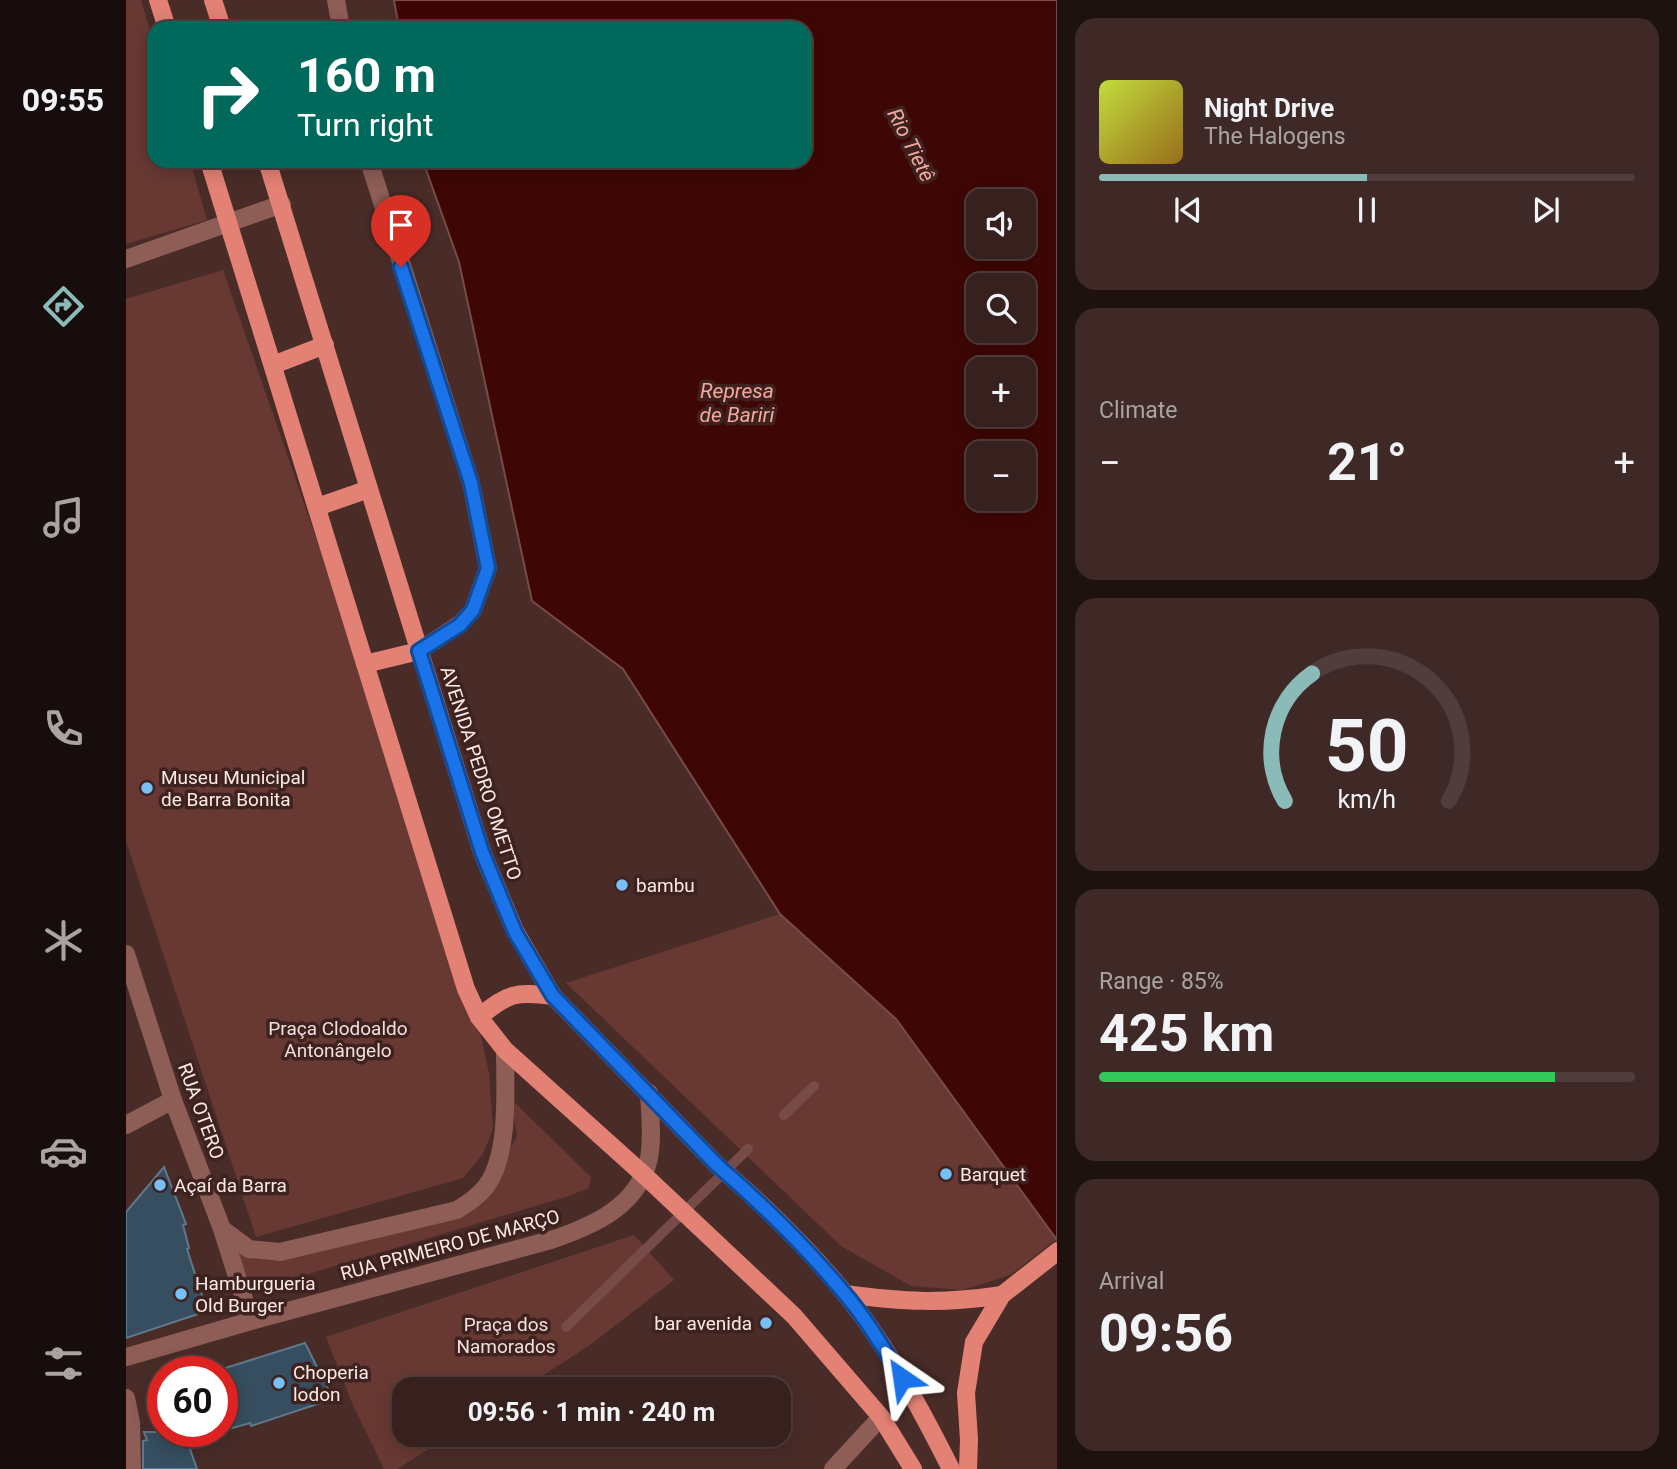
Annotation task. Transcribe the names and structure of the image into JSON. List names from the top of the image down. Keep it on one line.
{"streets":{"main road":["AVENIDA PEDRO OMETTO"],"street":["RUA OTERO","RUA PRIMEIRO DE MARÇO"]},"crossings":[["RUA OTERO","RUA PRIMEIRO DE MARÇO"]],"water":["Rio Tietê","Represa de Bariri"],"parks":["Praça Clodoaldo Antonângelo","Praça dos Namorados"],"places":["Museu Municipal de Barra Bonita","bambu","Barquet","Açaí da Barra","Hamburgueria Old Burger","bar avenida","Choperia lodon"],"page":{"tabs":"09:55","turn":["160 m","Turn right"],"song":["Night Drive","The Halogens"],"map_buttons":["+","−"],"tile":["Climate",["Range · 85%","425 km"],["Arrival","09:56"]],"heat":["−","21°","+"],"limit":"60","trip":"09:56 · 1 min · 240 m","gauge":["50","km/h"]}}
